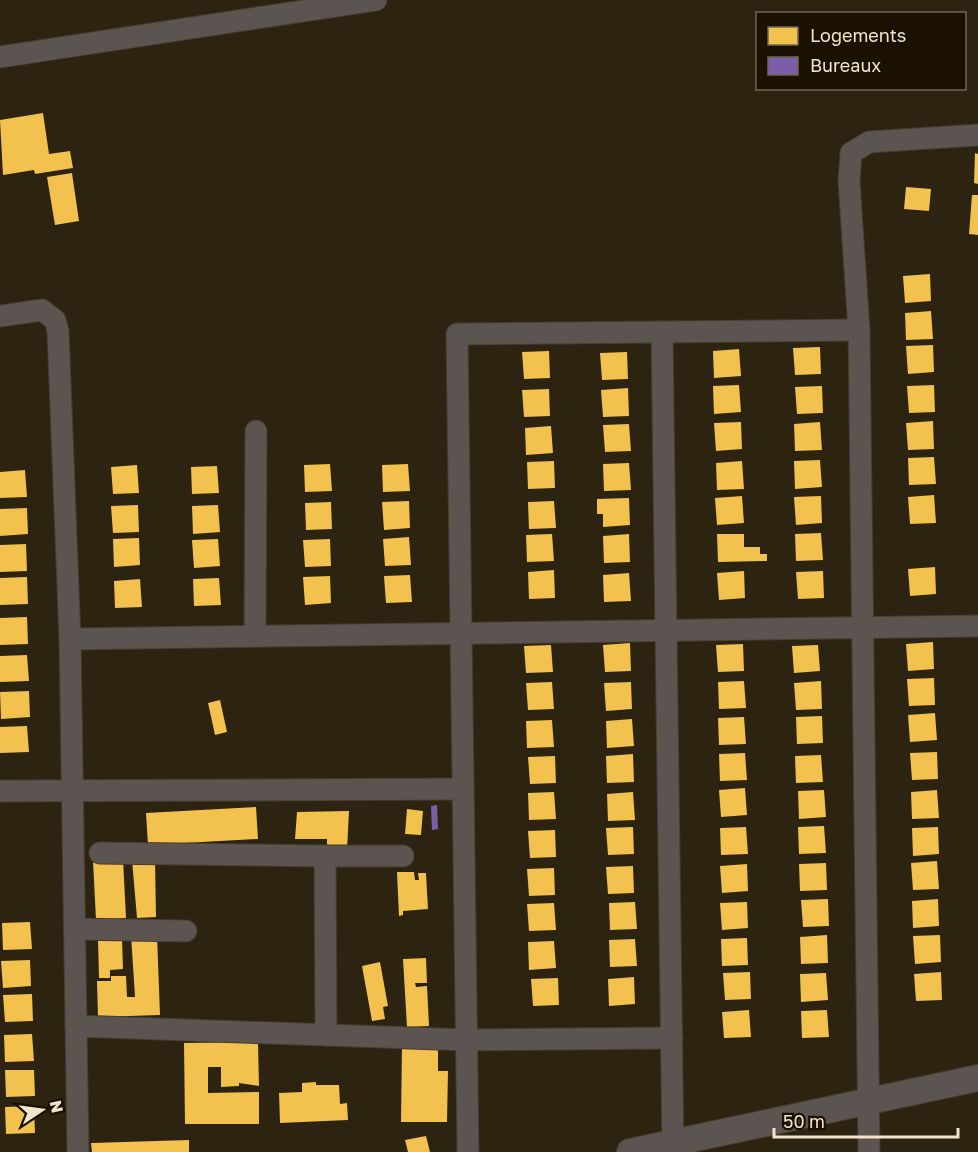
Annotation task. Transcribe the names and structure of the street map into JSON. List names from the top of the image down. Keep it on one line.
{"legend":["Logements","Bureaux"],"scale_bar":"50 m","north":"right"}
